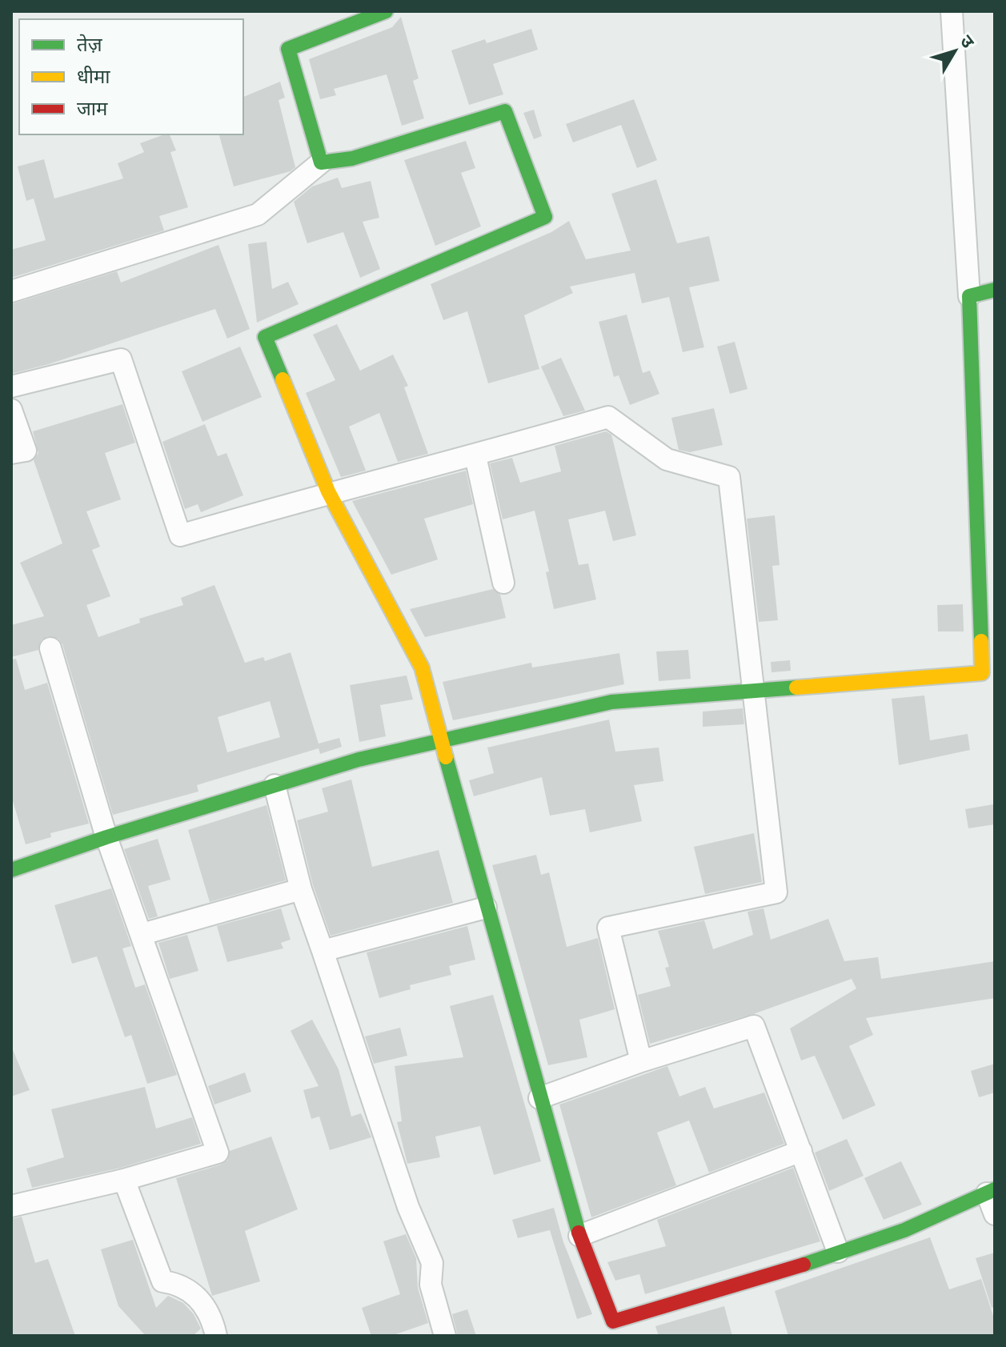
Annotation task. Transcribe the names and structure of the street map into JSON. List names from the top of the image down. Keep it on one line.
{"legend":["तेज़","धीमा","जाम"],"north":"top right"}
